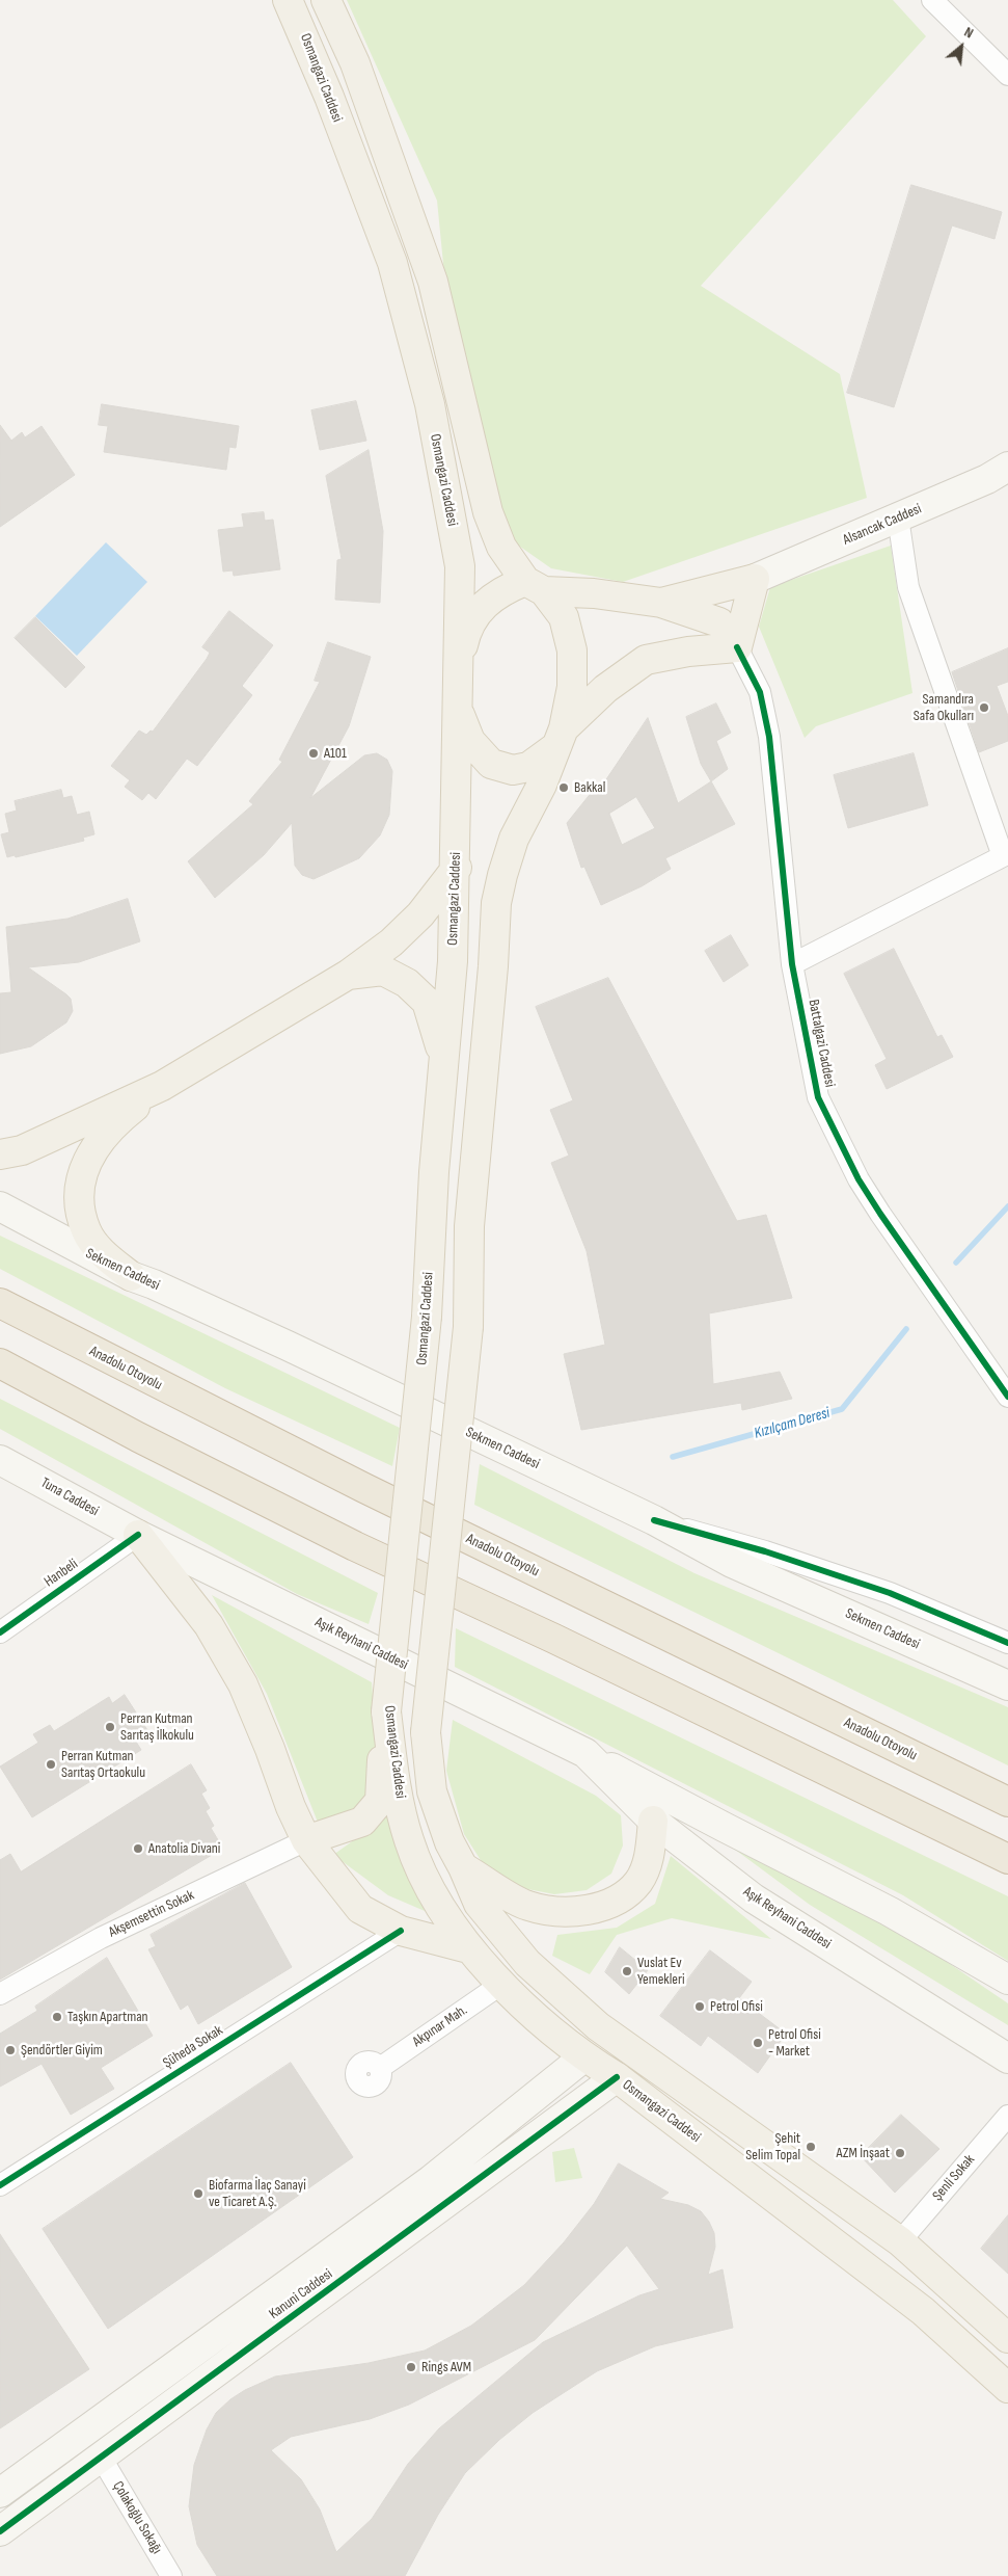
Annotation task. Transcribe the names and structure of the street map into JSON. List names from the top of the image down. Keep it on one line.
{"streets":{"highway":["Anadolu Otoyolu"],"main road":["Osmangazi Caddesi","Alsancak Caddesi","Sekmen Caddesi","Tuna Caddesi","Aşık Reyhani Caddesi","Kanuni Caddesi"],"street":["Battalgazi Caddesi","Hanbeli","Akşemsettin Sokak","Akpınar Mah.","Şüheda Sokak","Şenli Sokak","Çolakoğlu Sokağı"]},"crossings":[["Osmangazi Caddesi","Akpınar Mah."],["Osmangazi Caddesi","Kanuni Caddesi"],["Tuna Caddesi","Hanbeli"],["Tuna Caddesi","Aşık Reyhani Caddesi"],["Hanbeli","Aşık Reyhani Caddesi"],["Kanuni Caddesi","Çolakoğlu Sokağı"]],"water":["Kızılçam Deresi"],"places":["Samandıra Safa Okulları","A101","Bakkal","Perran Kutman Sarıtaş İlkokulu","Perran Kutman Sarıtaş Ortaokulu","Anatolia Divani","Vuslat Ev Yemekleri","Petrol Ofisi","Taşkın Apartman","Petrol Ofisi - Market","Şendörtler Giyim","Şehit Selim Topal","AZM İnşaat","Biofarma İlaç Sanayi ve Ticaret A.Ş.","Rings AVM"],"north":"top right"}
